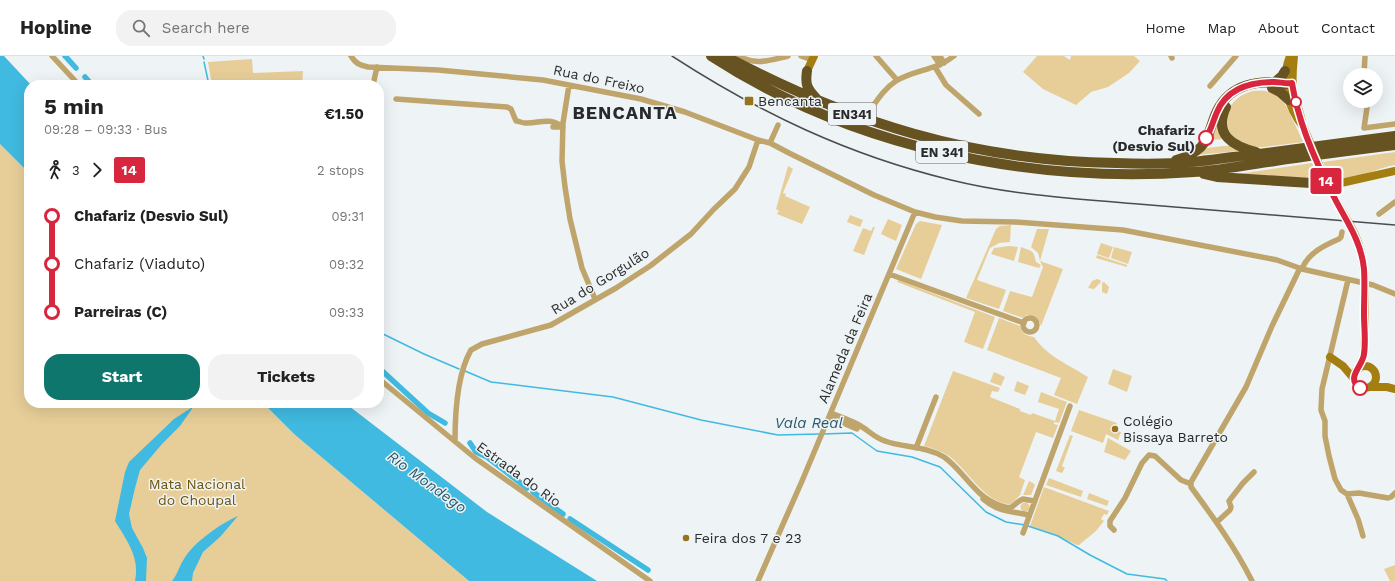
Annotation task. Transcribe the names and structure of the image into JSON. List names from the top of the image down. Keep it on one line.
{"streets":{"highway":["EN341","EN 341"],"street":["Rua do Freixo","Rua do Gorgulão","Alameda da Feira","Estrada do Rio"]},"crossings":[["Rua do Freixo","Rua do Gorgulão"],["Rua do Freixo","Alameda da Feira"],["EN341","EN 341"],["Rua do Gorgulão","Estrada do Rio"]],"districts":["BENCANTA"],"water":["Vala Real","Rio Mondego"],"parks":["Mata Nacional do Choupal"],"places":{"transit":["Bencanta"],"other":["Chafariz (Desvio Sul)","Colégio Bissaya Barreto","Feira dos 7 e 23"]},"lines":["bus line 14"],"page":{"header":"Hopline","search":"Search here","nav":["Home","Map","About","Contact"],"on_map":"14","heading":["5 min","09:28 – 09:33 · Bus","€1.50"],"legs":["3","14","2 stops"],"list":[{"name":"Chafariz (Desvio Sul)","value":"09:31"},{"name":"Chafariz (Viaduto)","value":"09:32"},{"name":"Parreiras (C)","value":"09:33"}],"buttons":["Start","Tickets"]}}
